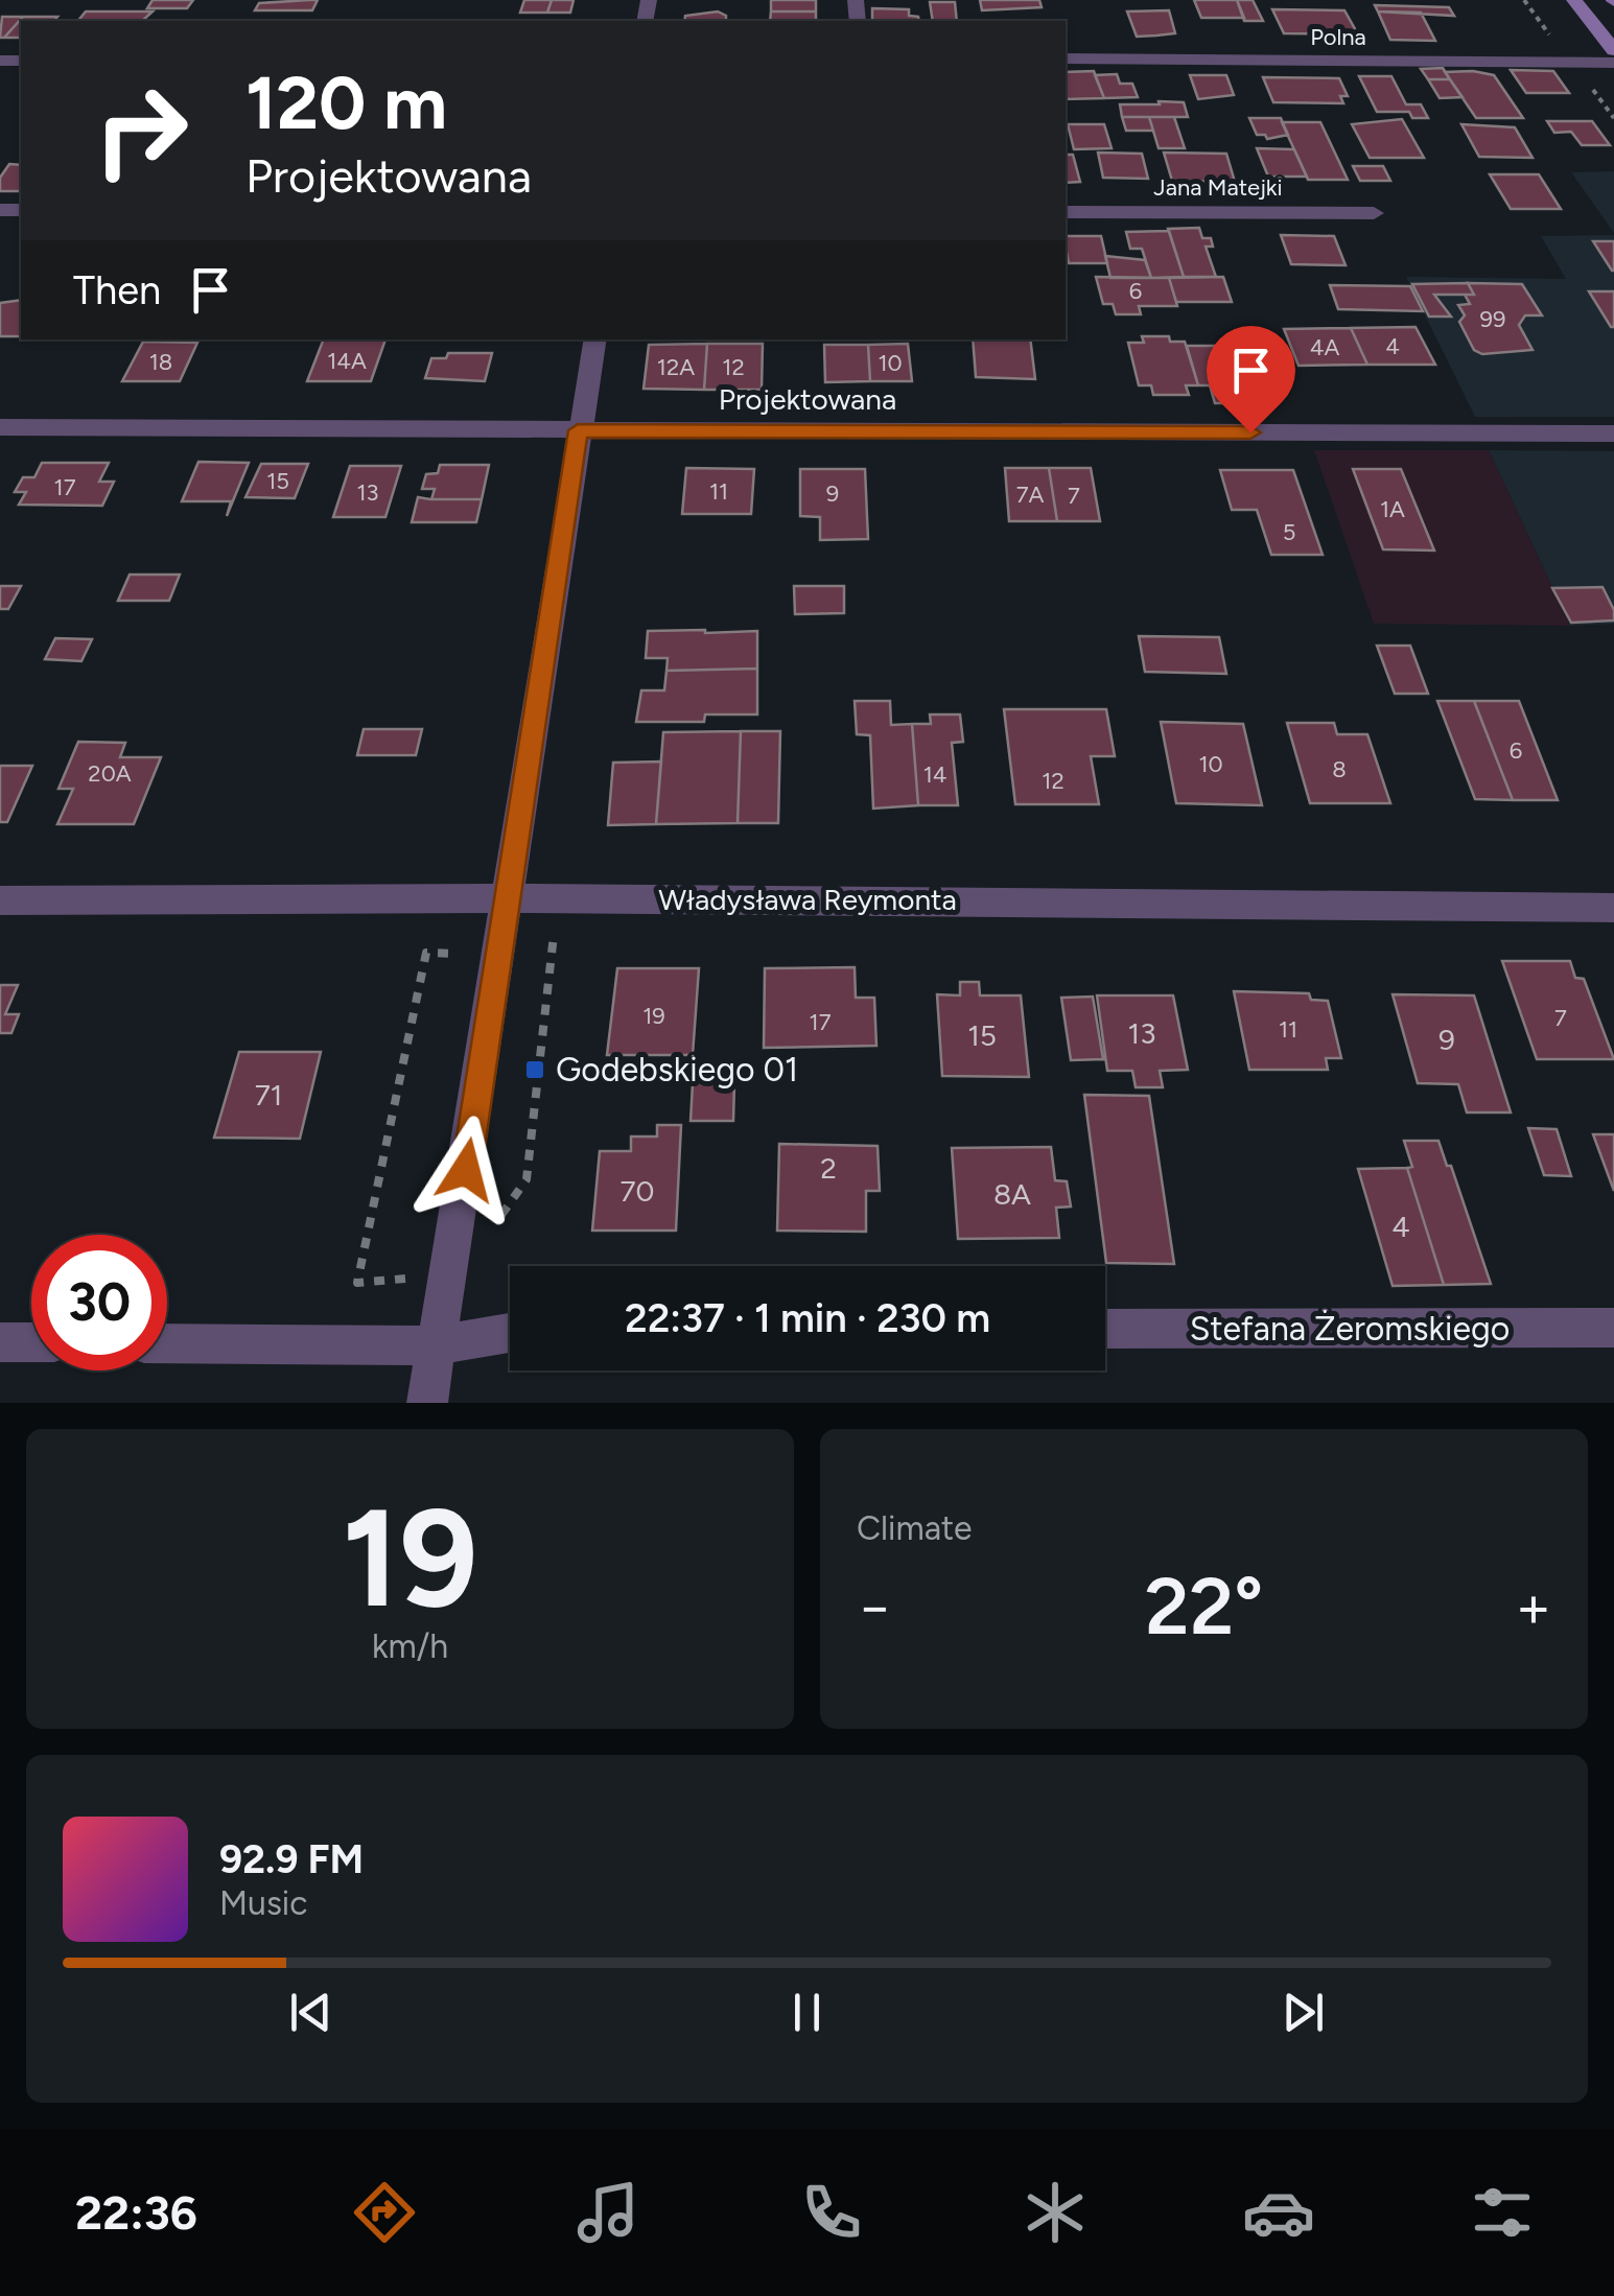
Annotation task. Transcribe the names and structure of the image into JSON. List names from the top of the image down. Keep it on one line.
{"streets":{"street":["Polna","Jana Matejki","Projektowana","Władysława Reymonta","Stefana Żeromskiego"]},"places":{"transit":["Godebskiego 01"]},"house_numbers":["6","99","4","4A","14A","18","10","12A","12","15","17","11","13","9","7A","7","1A","5","6","10","8","20A","14","12","19","7","17","11","13","15","9","71","2","70","8A","4"],"page":{"turn":["120 m","Projektowana"],"then":"Then","limit":"30","trip":"22:37 · 1 min · 230 m","tile":[["19","km/h"],"Climate"],"heat":["−","22°","+"],"song":["92.9 FM","Music"],"tabs":"22:36"}}
